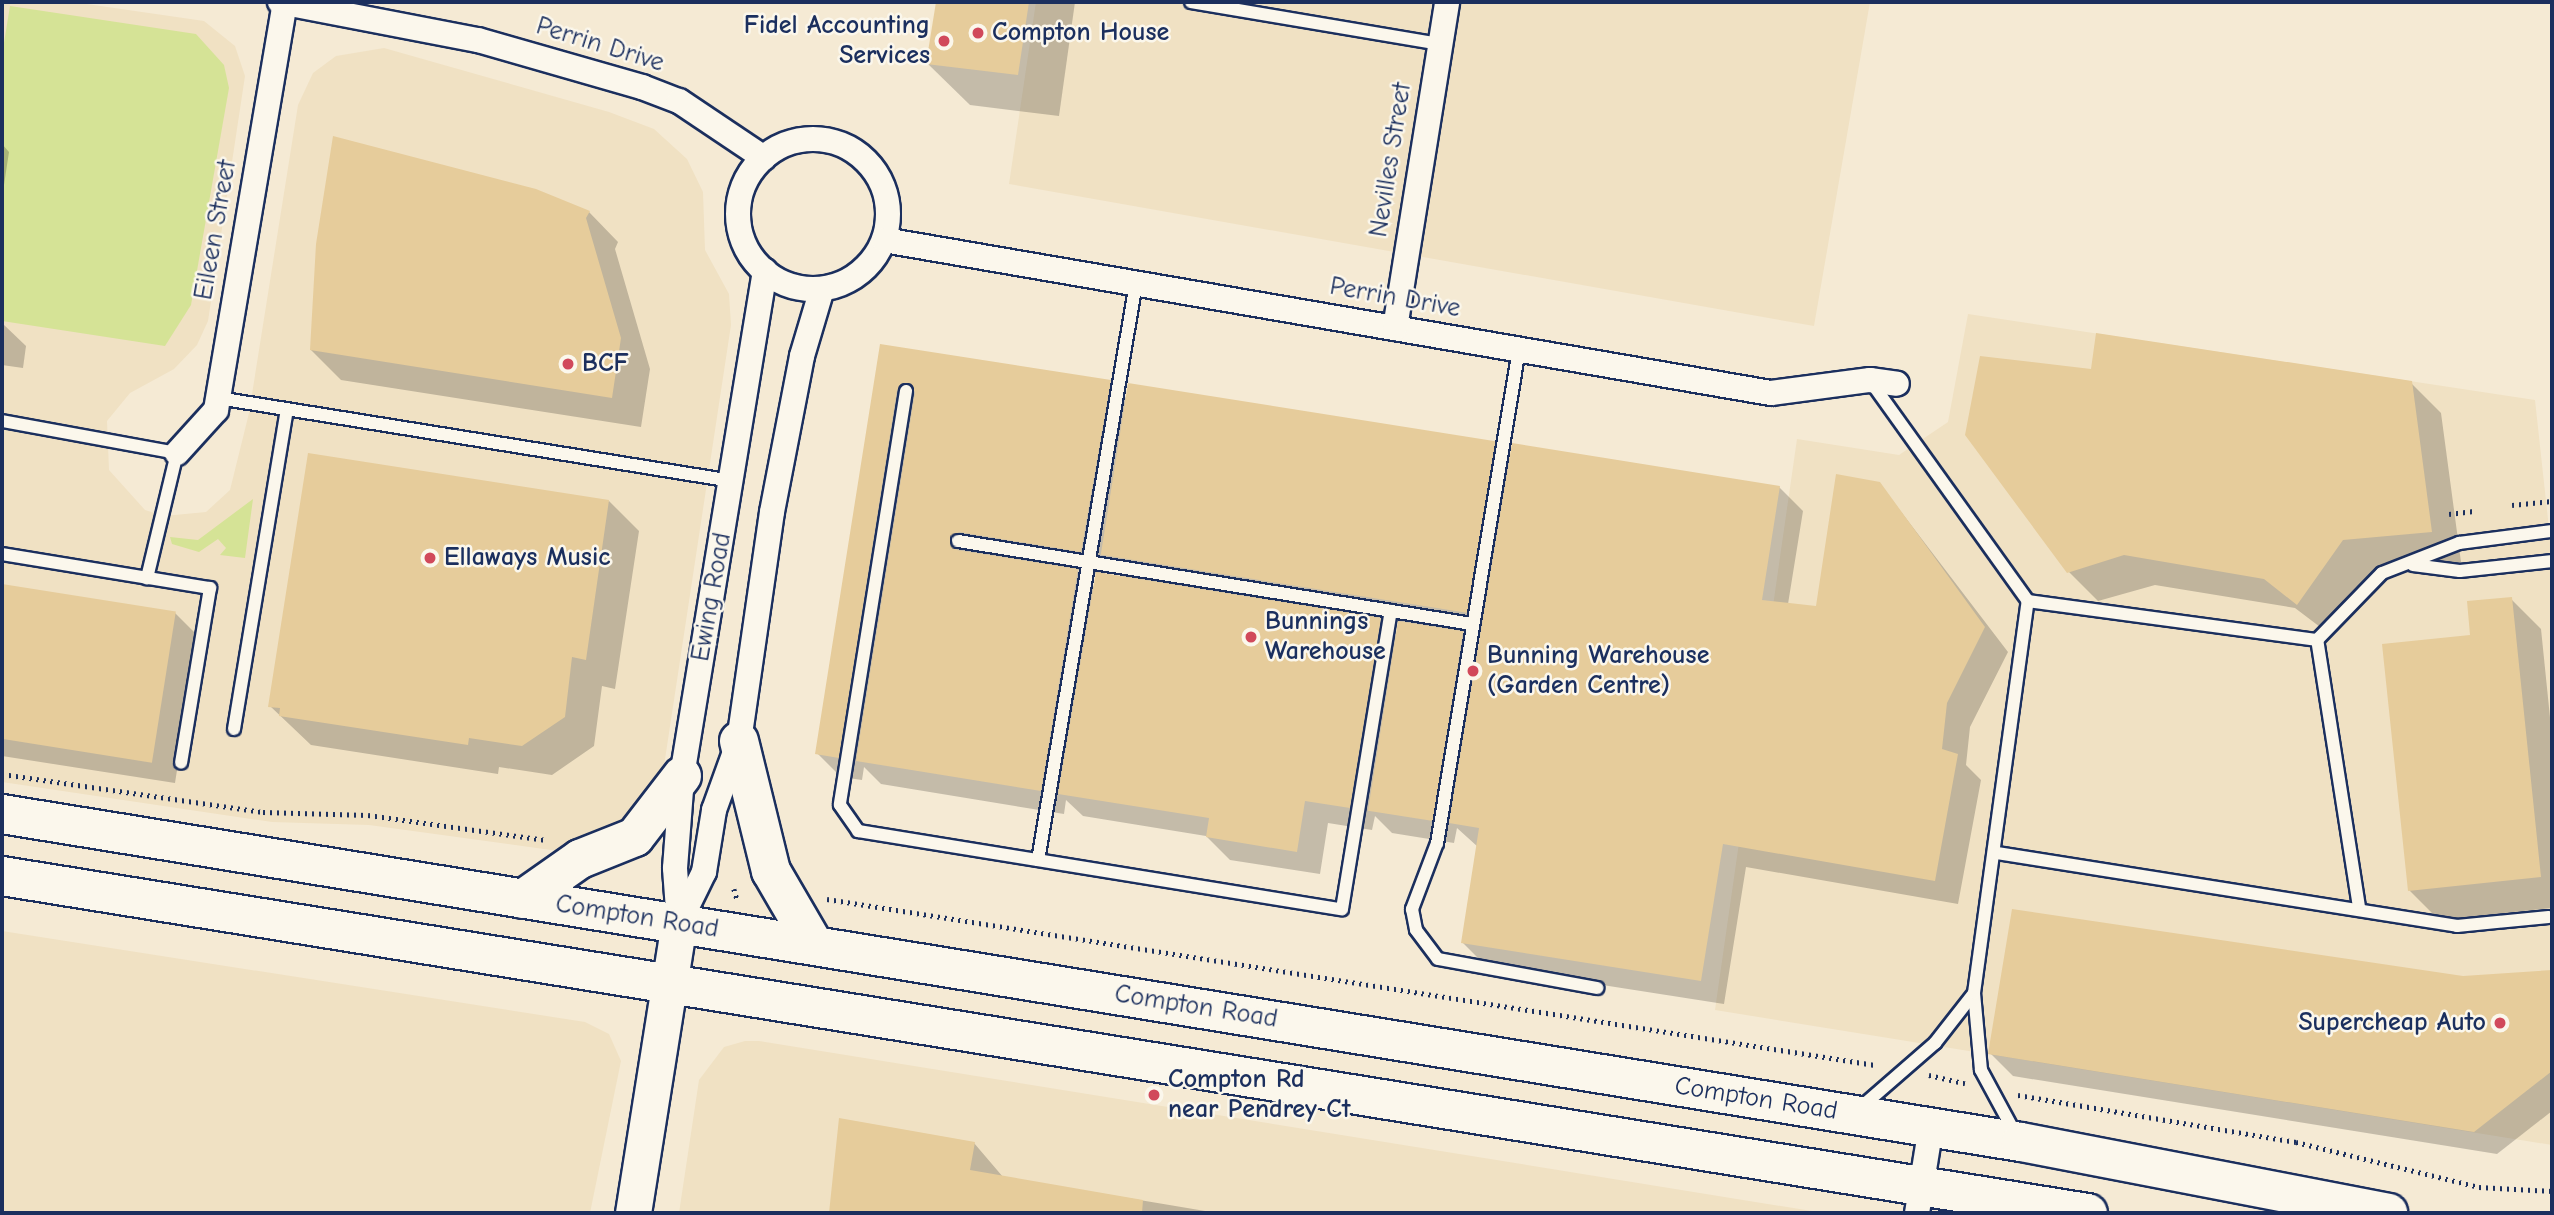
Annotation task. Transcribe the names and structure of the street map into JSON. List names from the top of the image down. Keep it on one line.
{"streets":{"main road":["Ewing Road","Compton Road"],"street":["Perrin Drive","Nevilles Street","Eileen Street"]},"crossings":[["Perrin Drive","Nevilles Street"],["Perrin Drive","Eileen Street"],["Perrin Drive","Ewing Road"],["Ewing Road","Compton Road"]],"places":["Compton House","Fidel Accounting Services","BCF","Ellaways Music","Bunnings Warehouse","Bunning Warehouse (Garden Centre)","Supercheap Auto","Compton Rd near Pendrey Ct"]}
